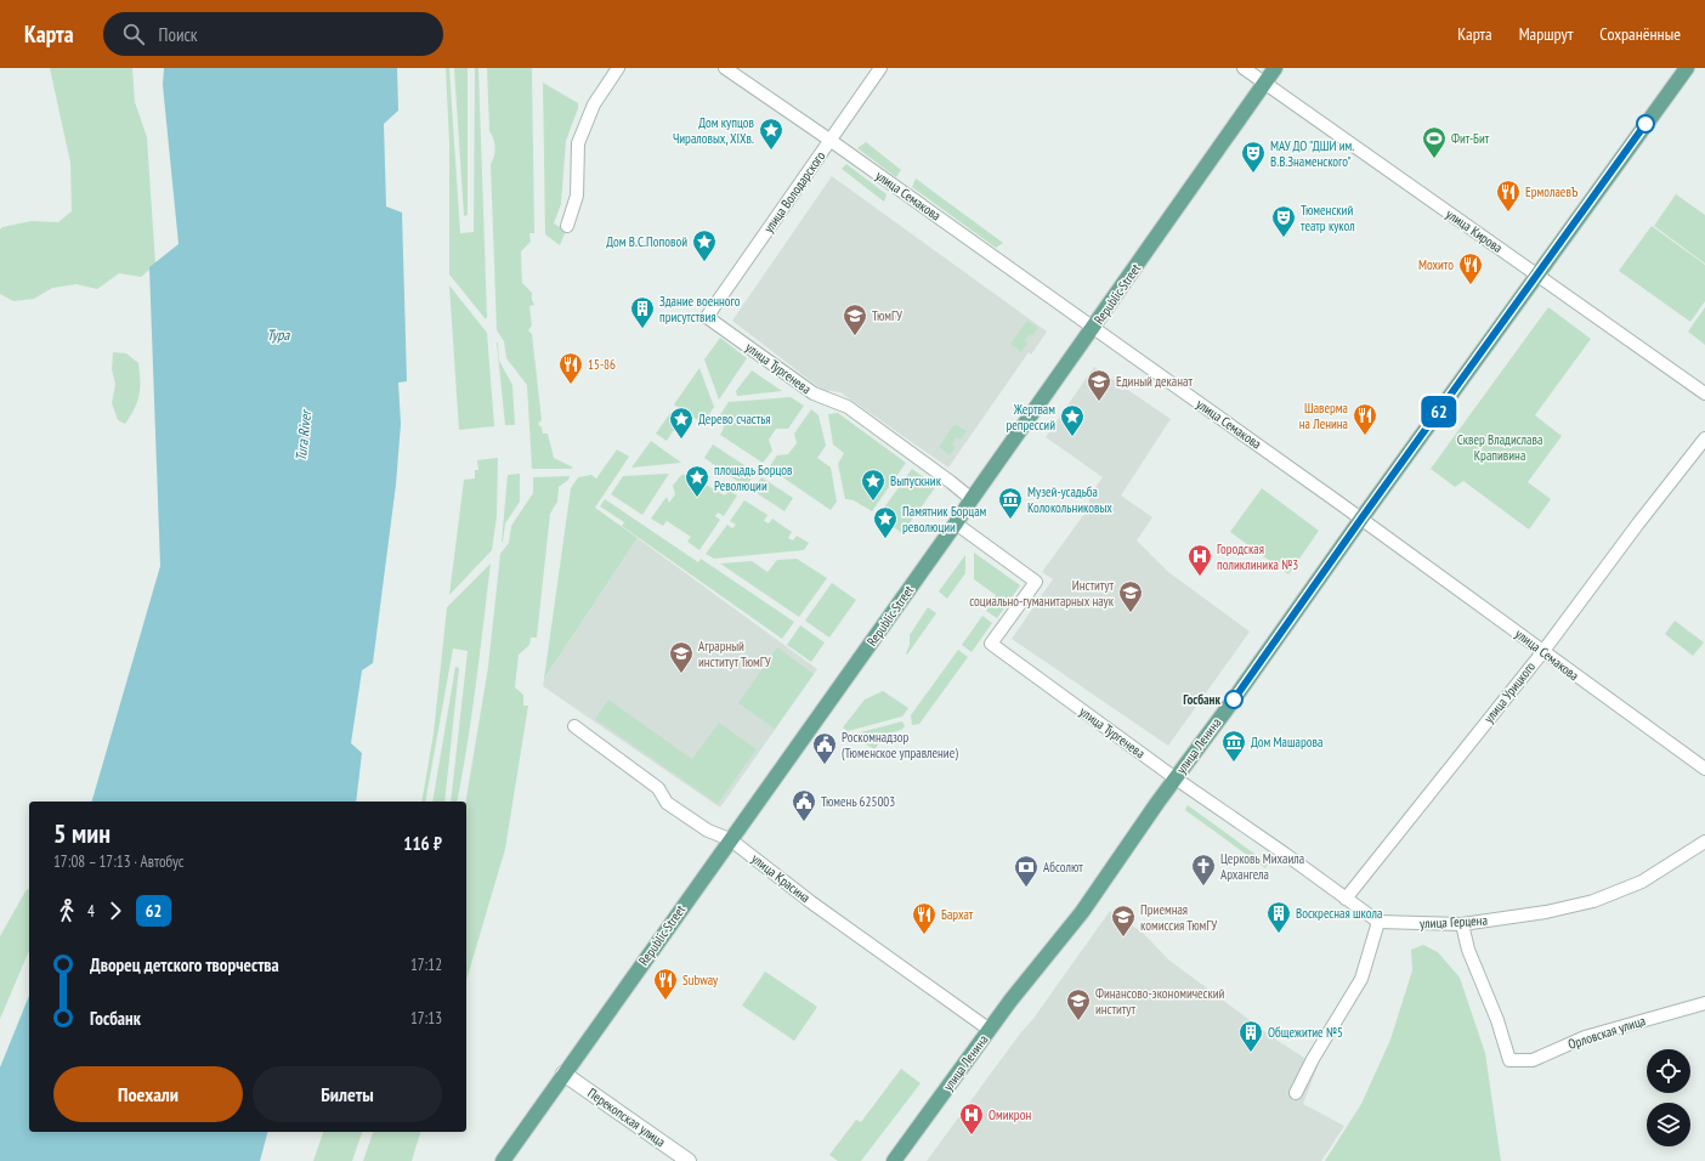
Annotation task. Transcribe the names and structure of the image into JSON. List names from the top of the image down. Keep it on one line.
{"streets":{"main road":["Republic Street","улица Ленина"],"street":["улица Володарского","улица Семакова","улица Кирова","улица Тургенева","улица Урицкого","улица Красина","улица Герцена","Орловская улица","Перекопская улица"]},"crossings":[["улица Володарского","улица Семакова"],["улица Володарского","улица Тургенева"],["улица Семакова","Republic Street"],["улица Семакова","улица Урицкого"],["улица Семакова","улица Ленина"],["улица Кирова","Republic Street"],["улица Кирова","улица Ленина"],["Republic Street","улица Тургенева"],["Republic Street","улица Красина"],["Republic Street","Перекопская улица"],["улица Тургенева","улица Урицкого"],["улица Тургенева","улица Ленина"],["улица Тургенева","улица Герцена"],["улица Ленина","улица Красина"],["улица Герцена","Орловская улица"]],"water":["Тура","Tura River"],"parks":["Сквер Владислава Крапивина"],"places":{"place":["Дом купцов Чираловых, XIXв.","Дом В.С.Поповой","Жертвам репрессий","Дерево счастья","площадь Борцов Революции","Выпускник","Памятник Борцам революции"],"sports":["Фит-Бит"],"theatre":["МАУ ДО \"ДШИ им. В.В.Знаменского\"","Тюменский театр кукол"],"restaurant":["ЕрмолаевЪ","Мохито","15-86","Шаверма на Ленина","Бархат","Subway"],"building":["Здание военного присутствия","Воскресная школа","Общежитие №5"],"school or university":["ТюмГУ","Единый деканат","Институт социально-гуманитарных наук","Аграрный институт ТюмГУ","Приемная комиссия ТюмГУ","Финансово-экономический институт"],"museum":["Музей-усадьба Колокольниковых","Дом Машарова"],"hospital":["Городская поликлиника №3","Омикрон"],"other":["Госбанк"],"public building":["Роскомнадзор (Тюменское управление)","Тюмень 625003"],"church":["Церковь Михаила Архангела"],"bank":["Абсолют"]},"lines":["bus line 62"],"page":{"header":"Карта","search":"Поиск","nav":["Карта","Маршрут","Сохранённые"],"on_map":"62","heading":["5 мин","17:08 – 17:13 · Автобус","116 ₽"],"legs":["4","62"],"list":[{"name":"Дворец детского творчества","value":"17:12"},{"name":"Госбанк","value":"17:13"}],"buttons":["Поехали","Билеты"]}}
